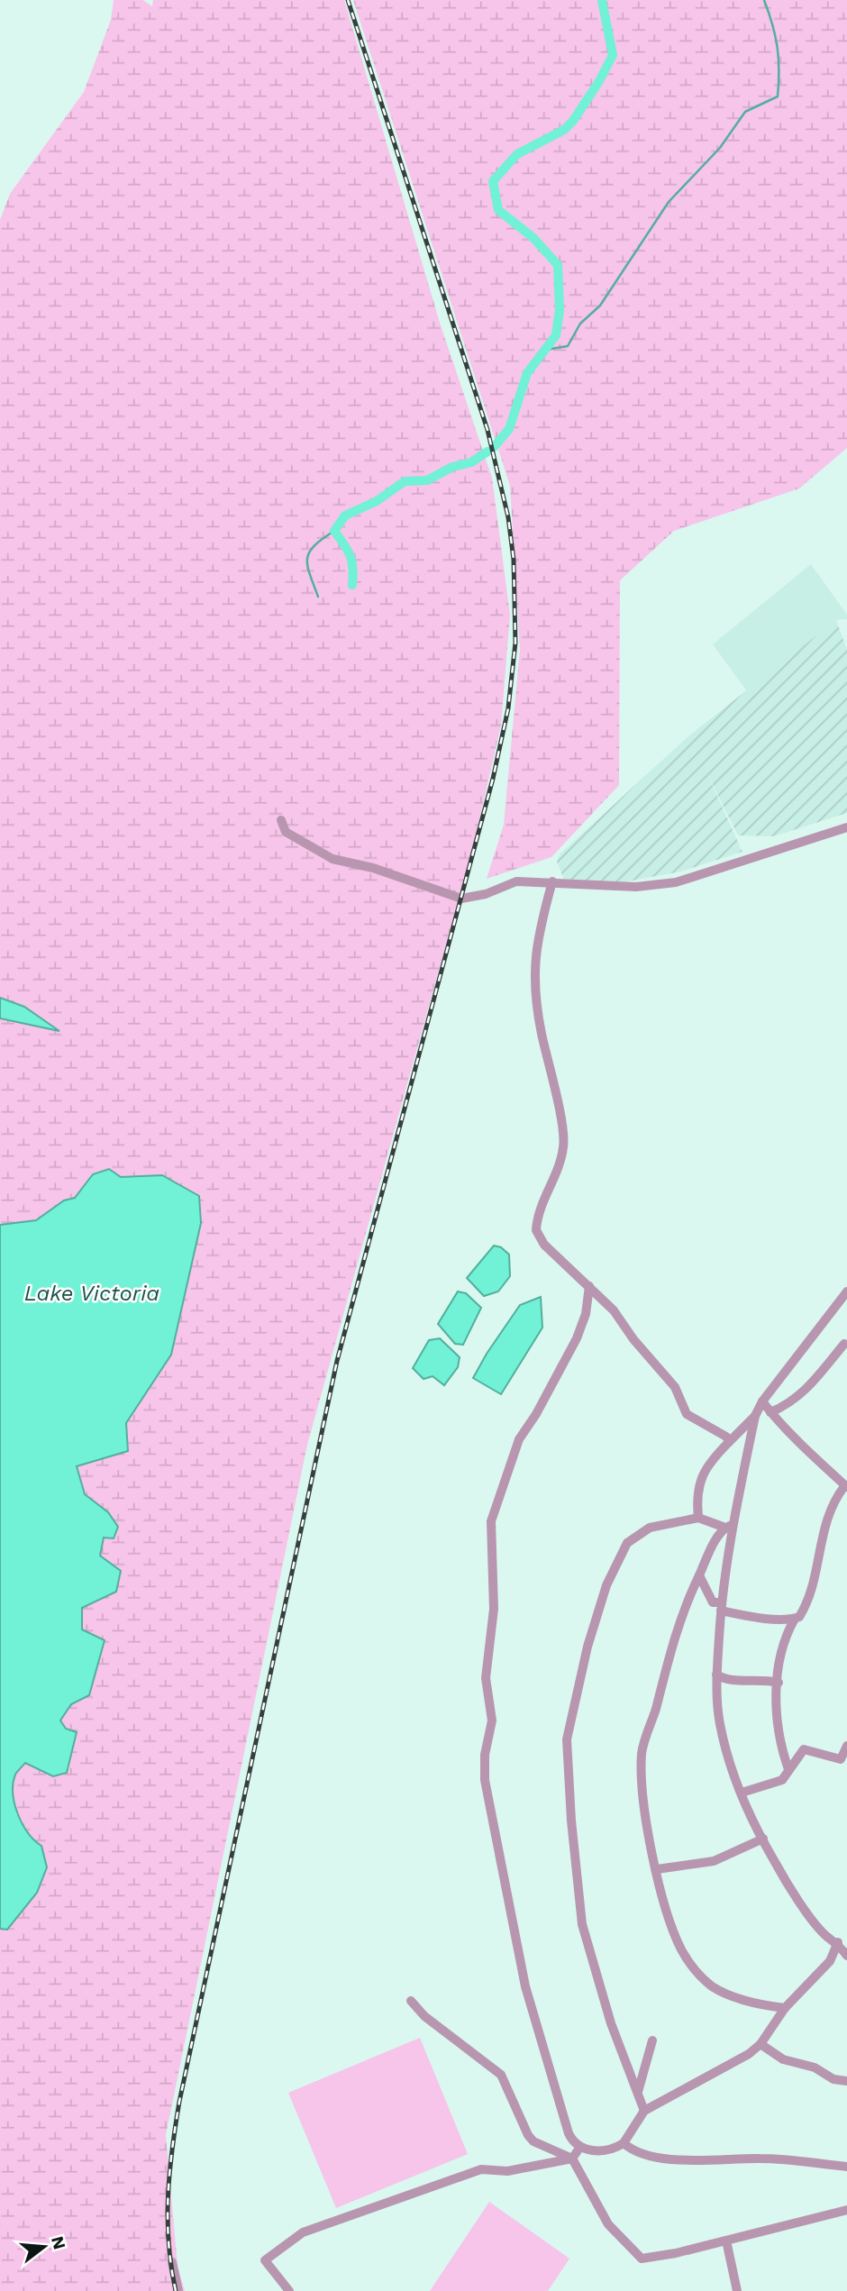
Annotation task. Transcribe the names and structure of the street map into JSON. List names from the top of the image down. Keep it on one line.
{"water":["Lake Victoria"],"north":"right"}
